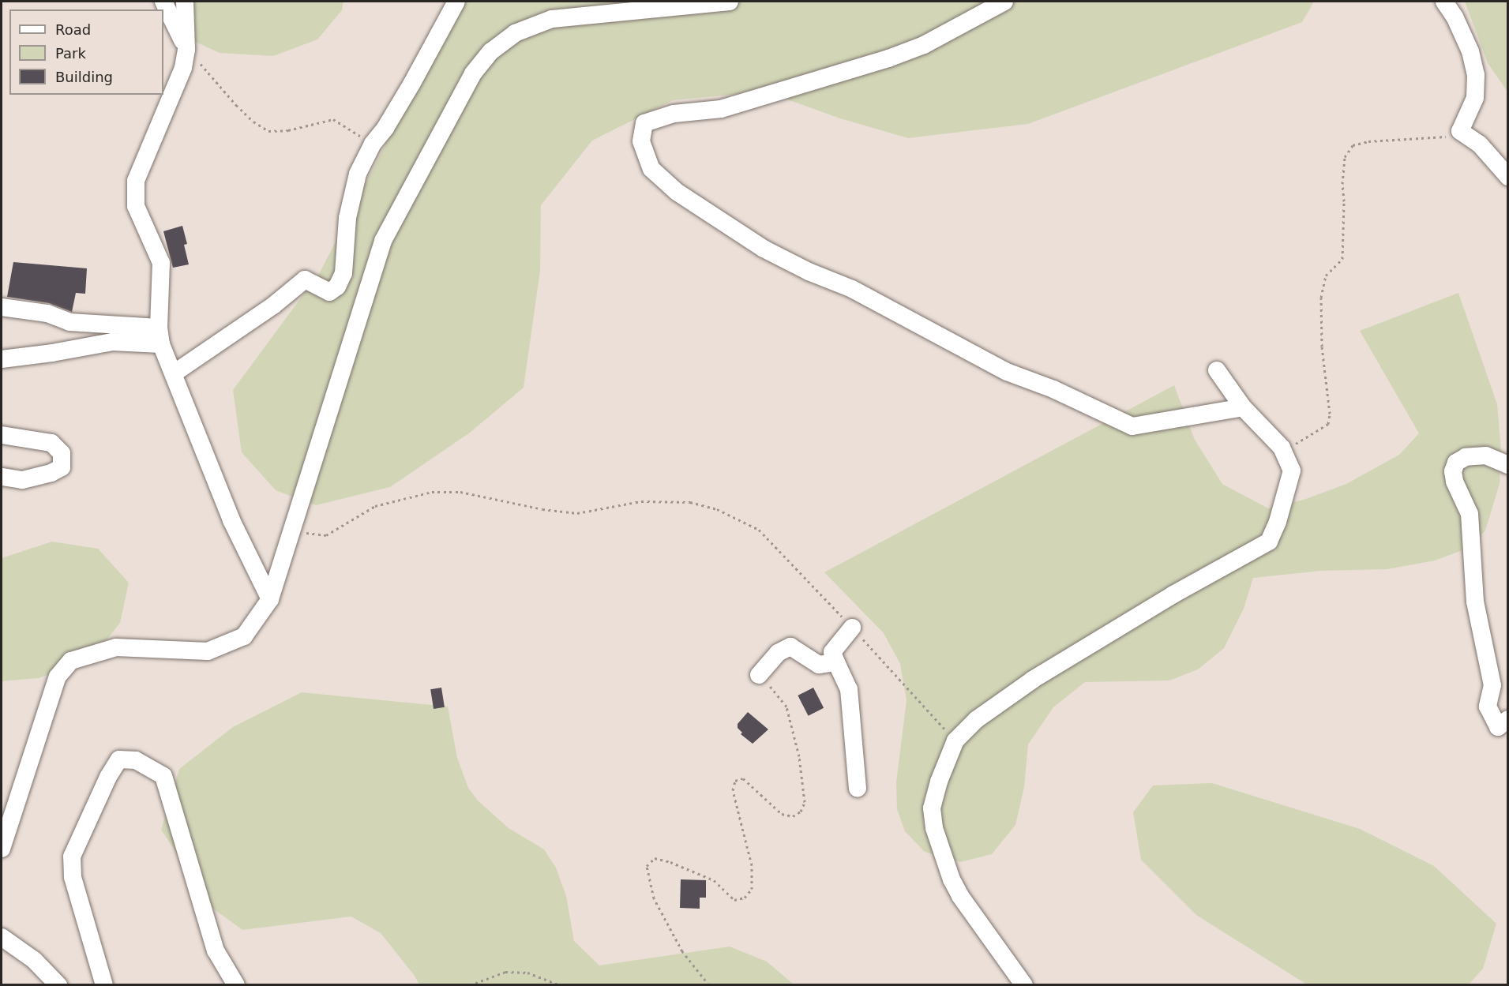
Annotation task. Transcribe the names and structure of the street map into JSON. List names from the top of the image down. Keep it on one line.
{"legend":["Road","Park","Building"]}
